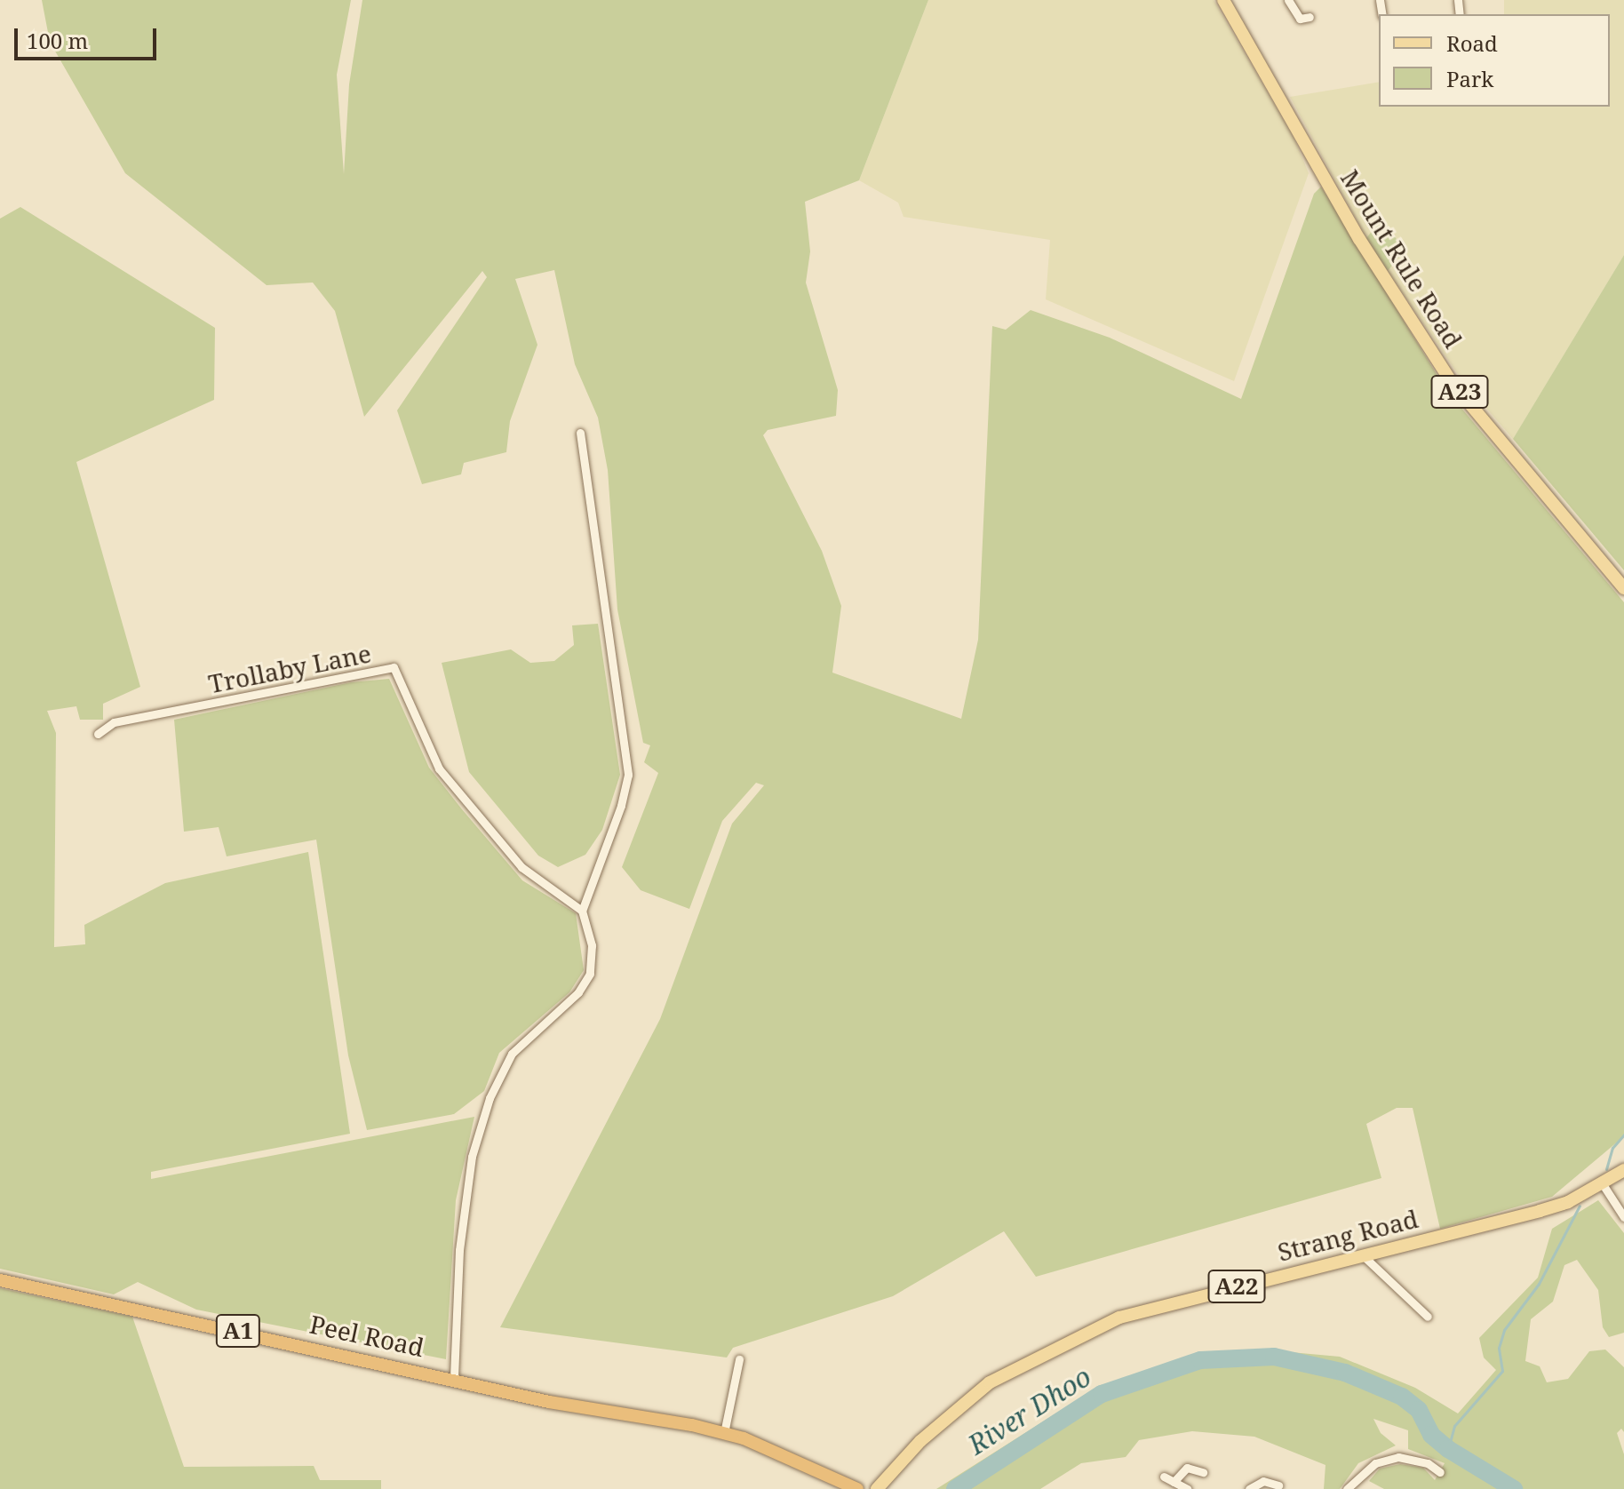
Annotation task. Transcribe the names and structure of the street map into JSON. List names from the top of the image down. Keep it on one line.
{"streets":{"highway":["A1","Peel Road"],"main road":["Mount Rule Road","A23","Strang Road","A22"],"street":["Trollaby Lane"]},"crossings":[["A1","Peel Road"]],"water":["River Dhoo"],"legend":["Road","Park"],"scale_bar":"100 m"}
